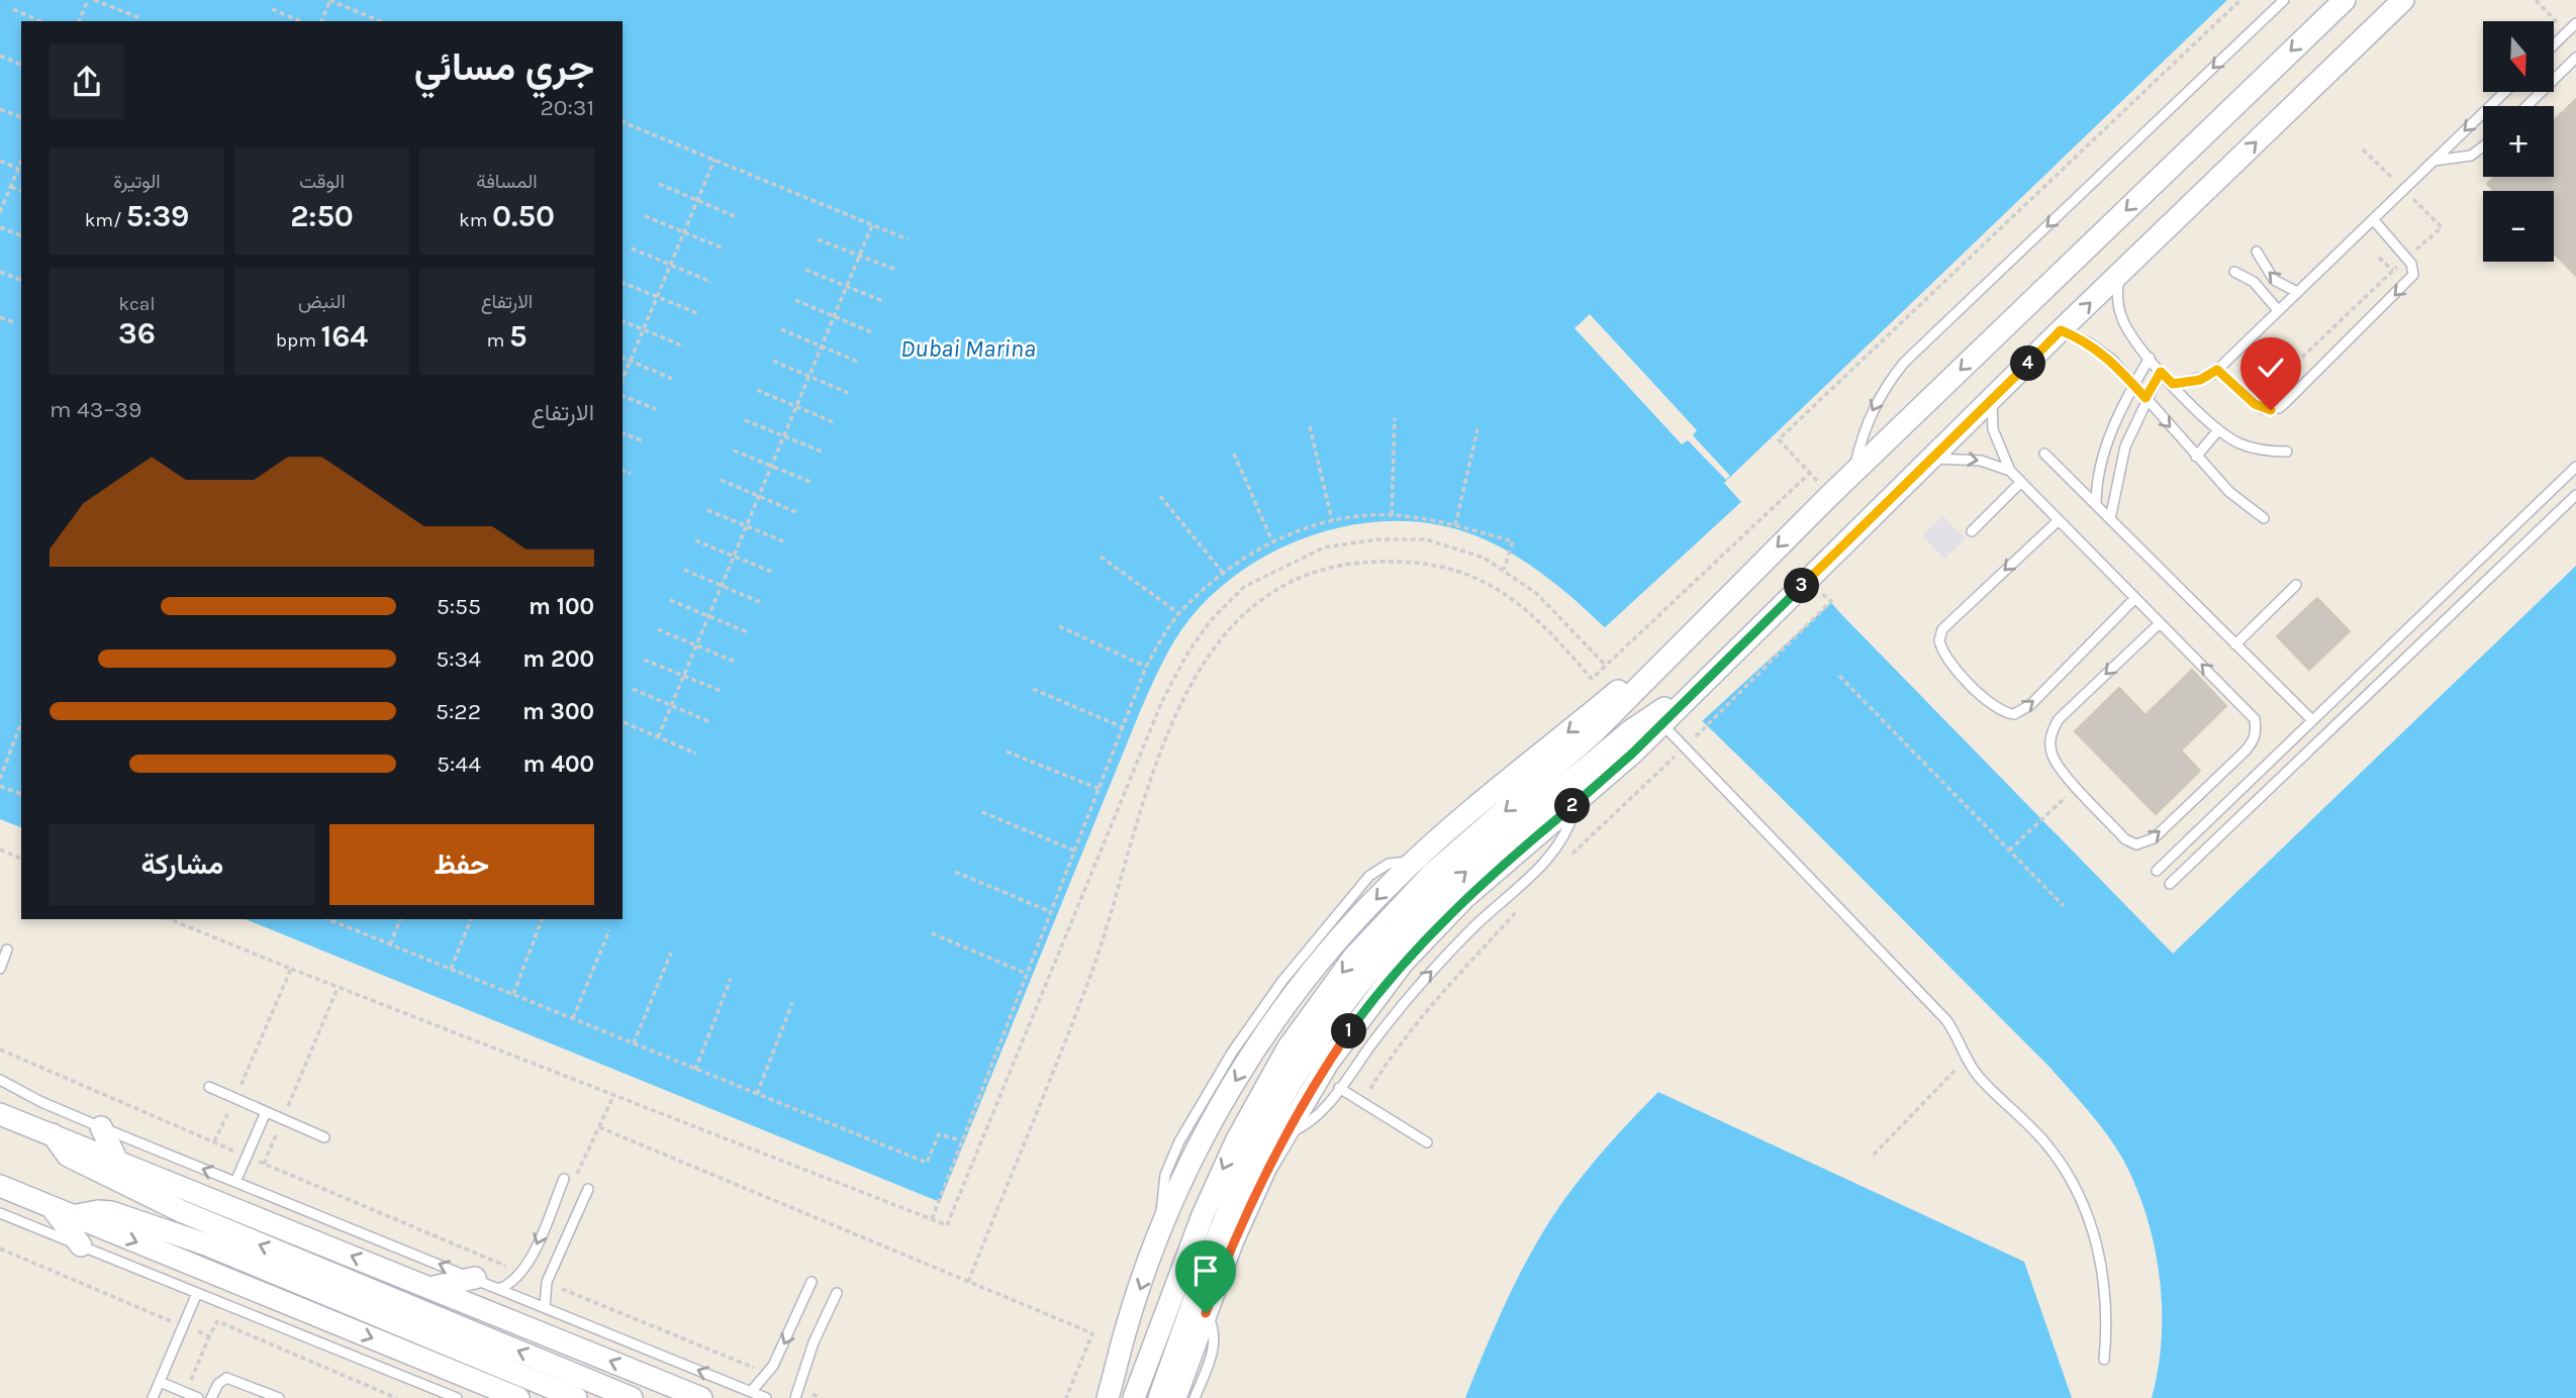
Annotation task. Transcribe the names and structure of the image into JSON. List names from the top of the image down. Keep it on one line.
{"water":["Dubai Marina"],"north":"bottom","page":{"map_buttons":["+","−"],"heading":["جري مسائي","20:31"],"stats":[["المسافة","0.50 km"],["الوقت","2:50"],["الوتيرة","5:39 /km"],["الارتفاع","5 m"],["النبض","164 bpm"],["kcal","36"]],"pins":["4","3","2","1"],"chart":["الارتفاع","39–43 m"],"list":[{"name":"100 m","note":"5:55"},{"name":"200 m","note":"5:34"},{"name":"300 m","note":"5:22"},{"name":"400 m","note":"5:44"}],"buttons":["حفظ","مشاركة"]}}
